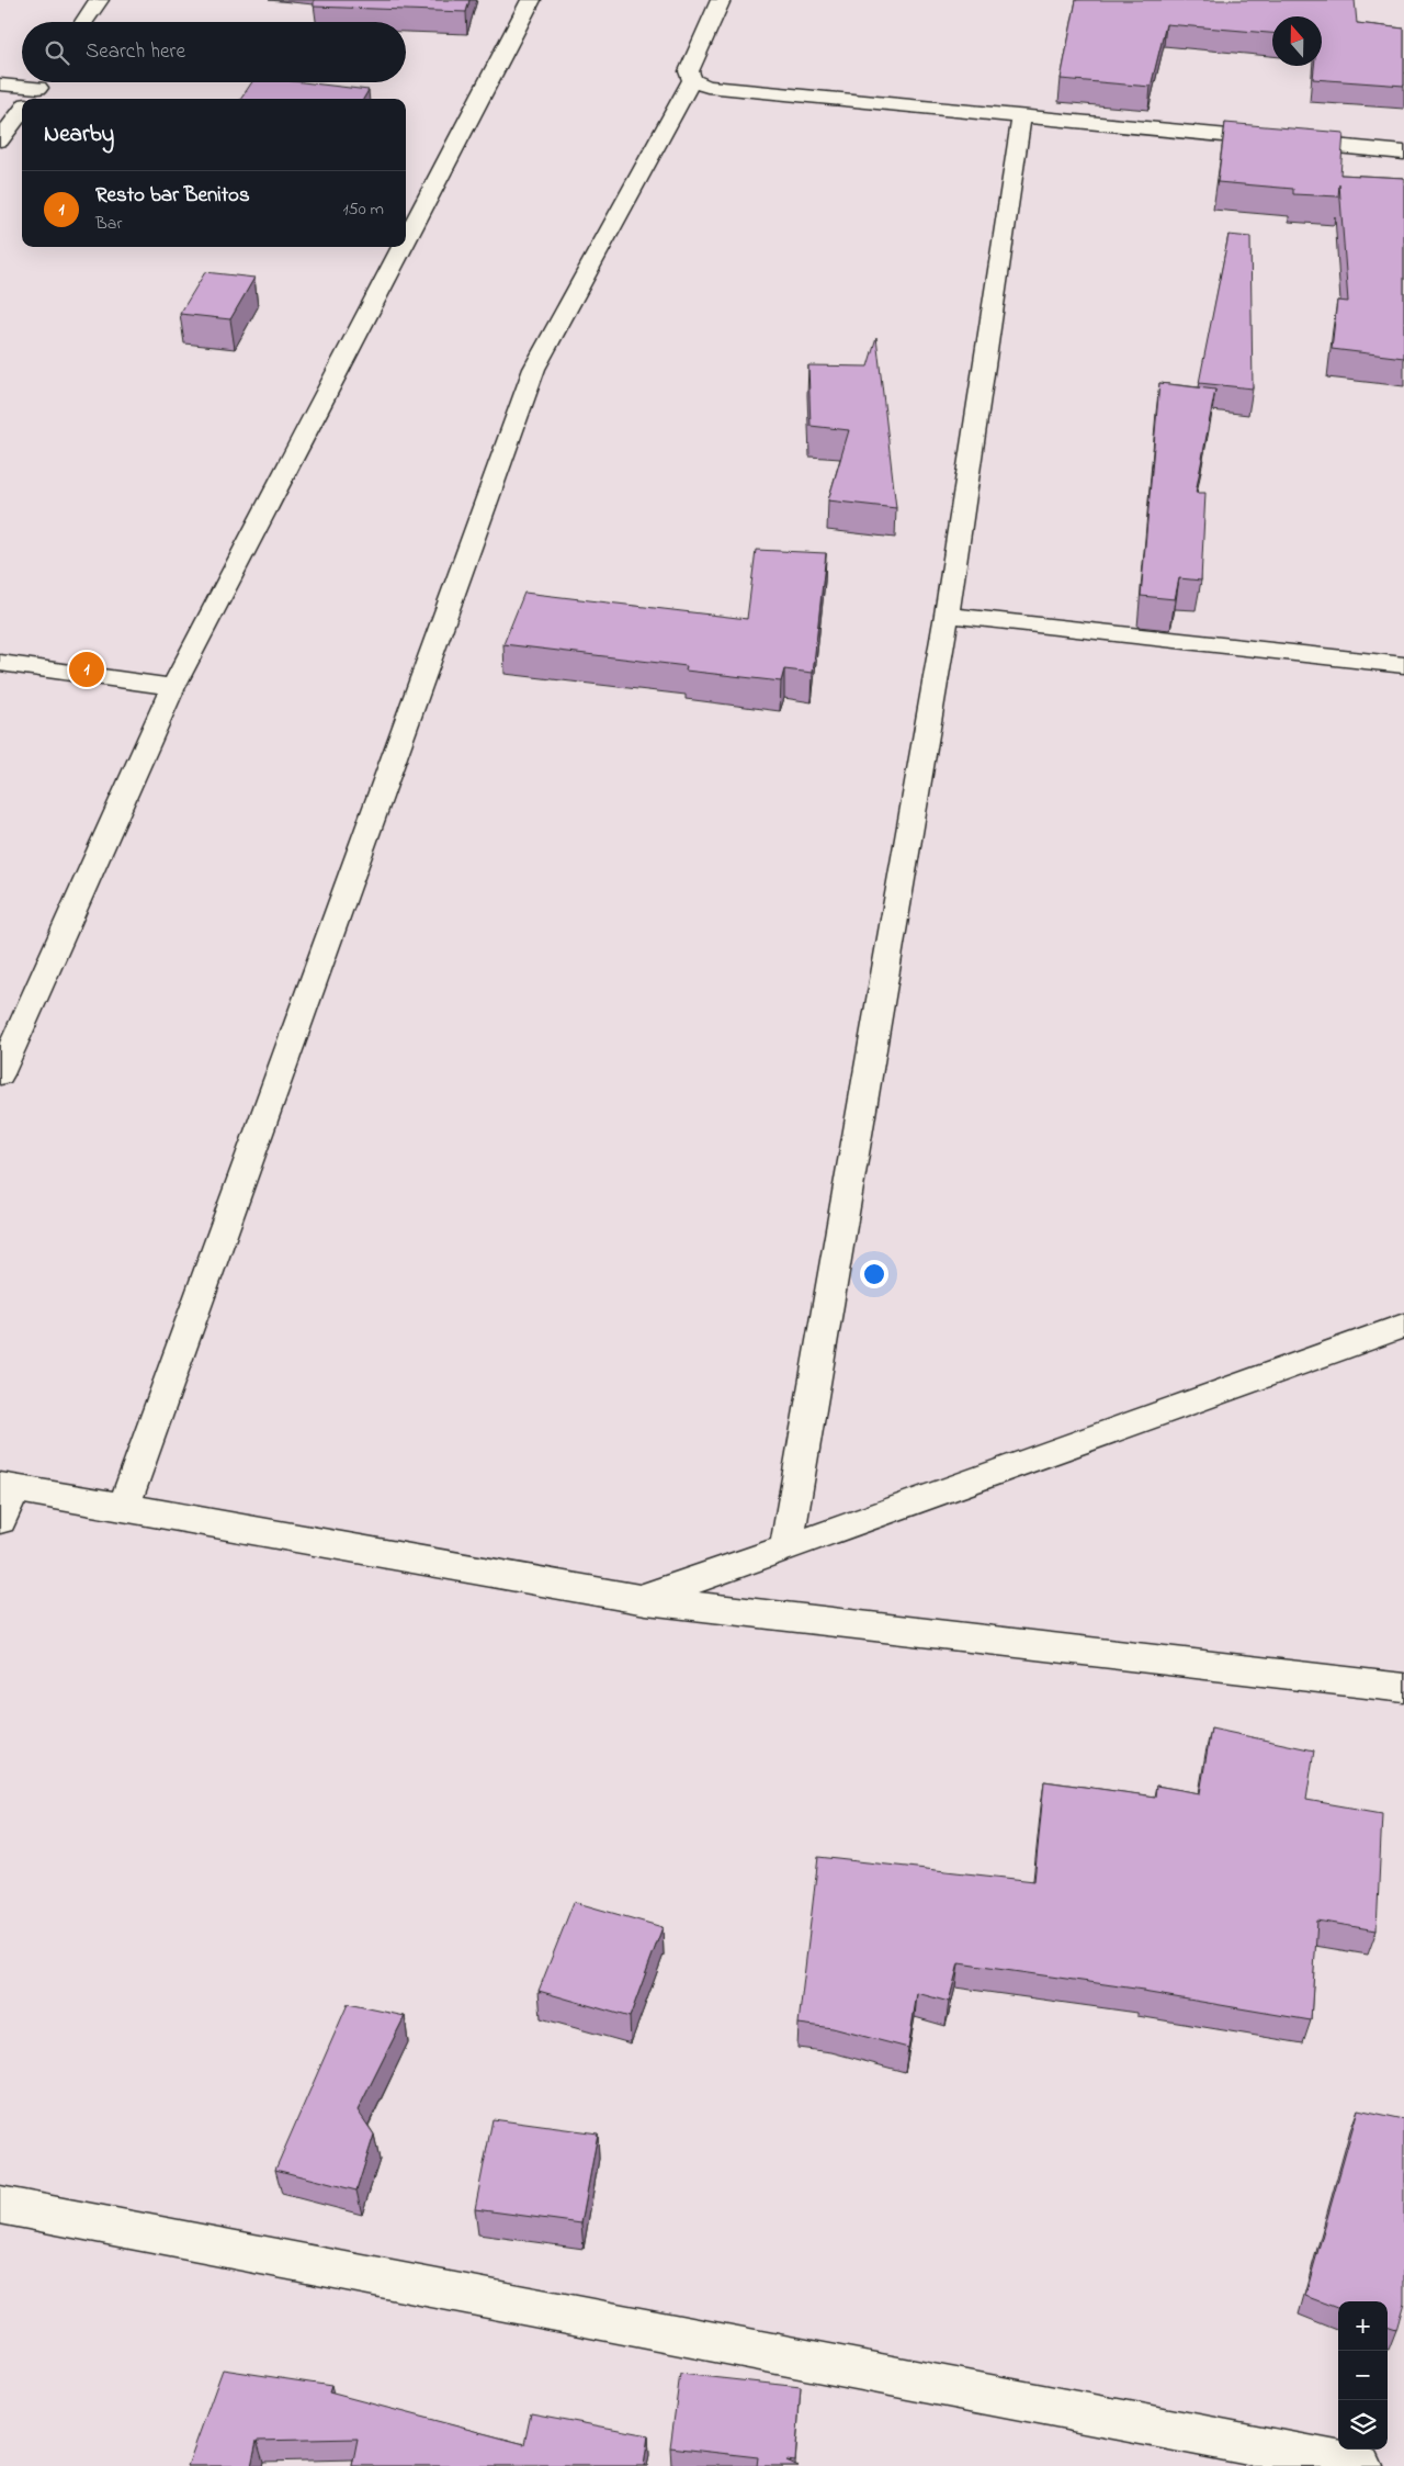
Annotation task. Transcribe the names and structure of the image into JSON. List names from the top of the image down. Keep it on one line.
{"north":"top","page":{"search":"Search here","heading":"Nearby","list":[{"mark":"1","name":"Resto bar Benitos","note":"Bar","value":"150 m"}],"pins":"1","map_buttons":["+","−"]}}
